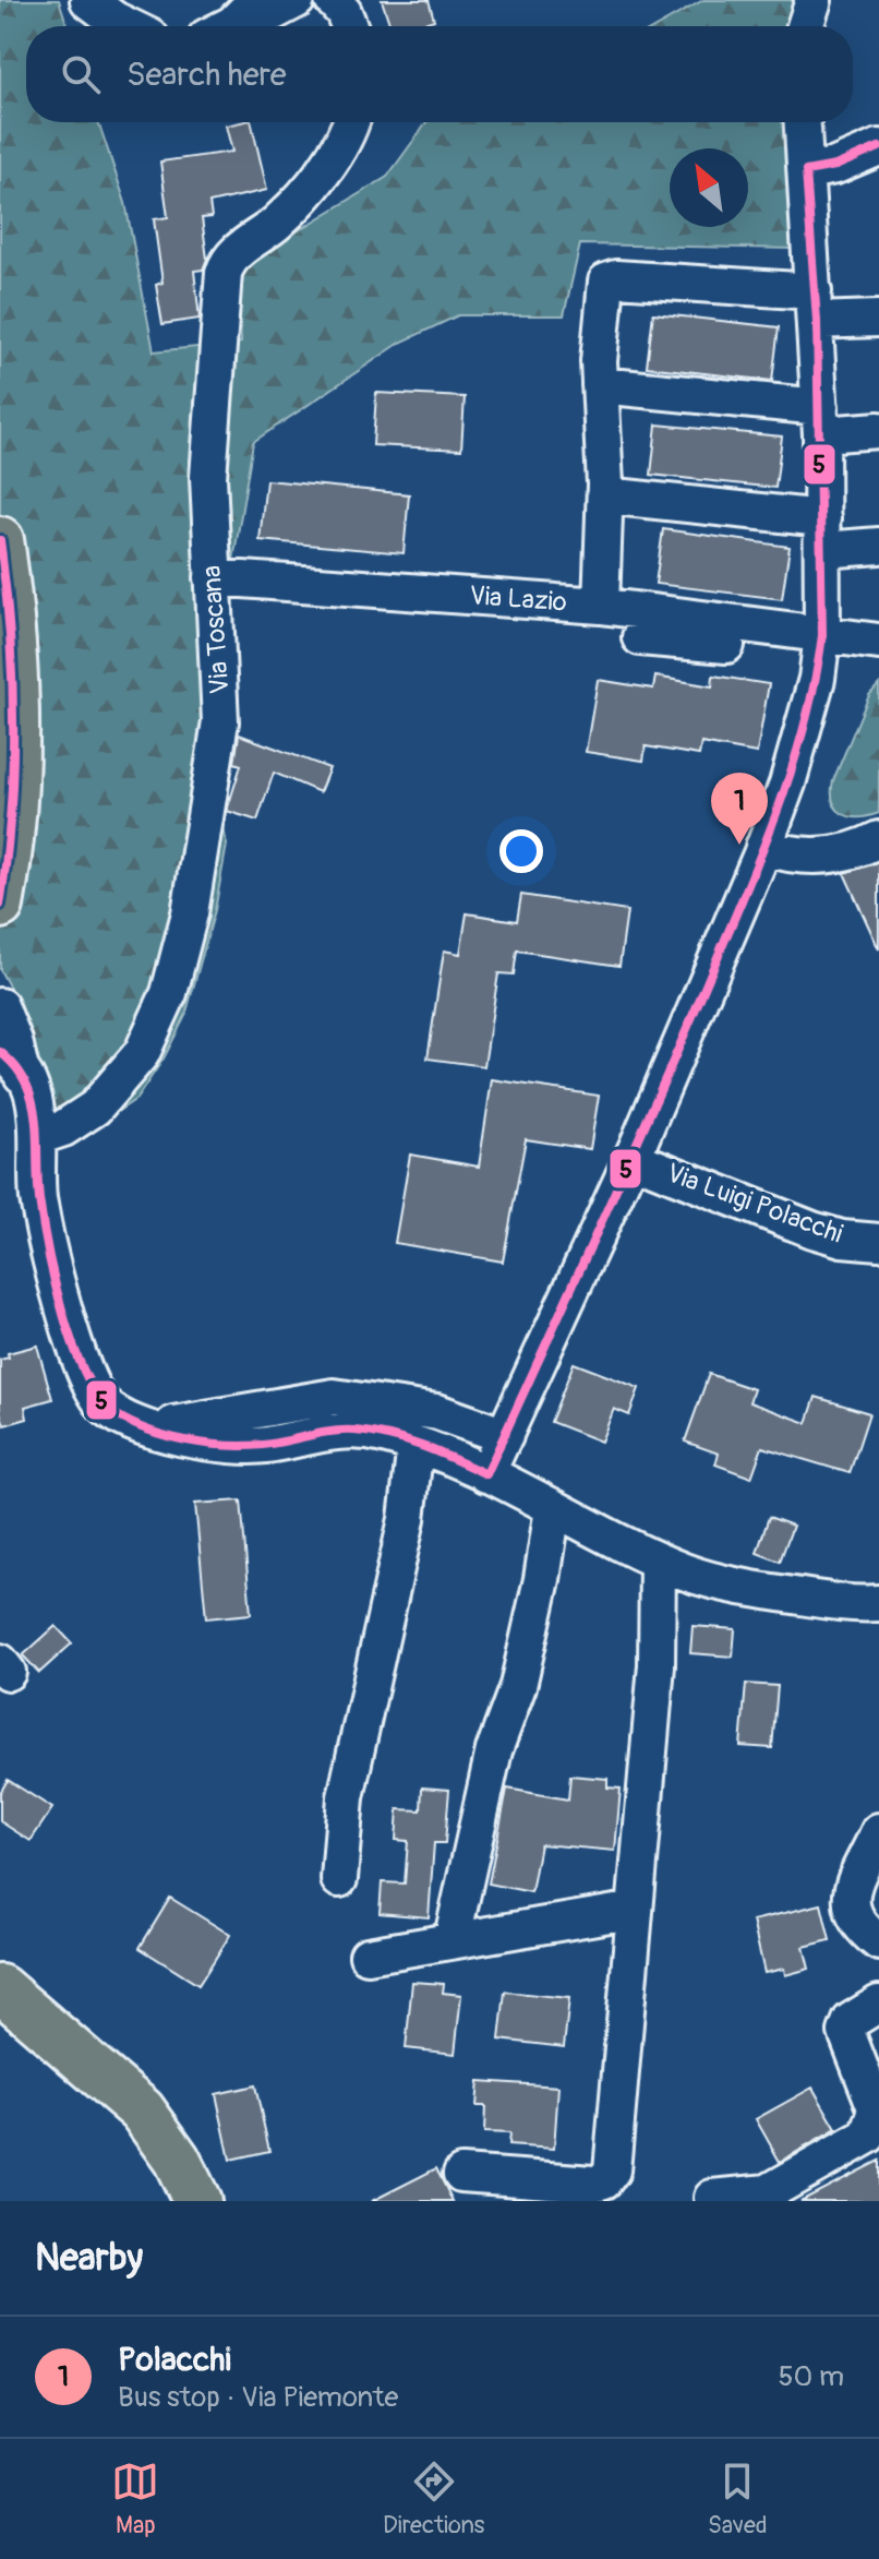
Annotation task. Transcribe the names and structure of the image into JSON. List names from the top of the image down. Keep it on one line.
{"streets":{"street":["Via Lazio","Via Toscana","Via Luigi Polacchi"]},"crossings":[["Via Lazio","Via Toscana"]],"lines":["transit line 5"],"north":"top left","page":{"search":"Search here","pins":"1","heading":"Nearby","list":[{"mark":"1","name":"Polacchi","note":"Bus stop · Via Piemonte","value":"50 m"}],"nav":["Map","Directions","Saved"]}}
